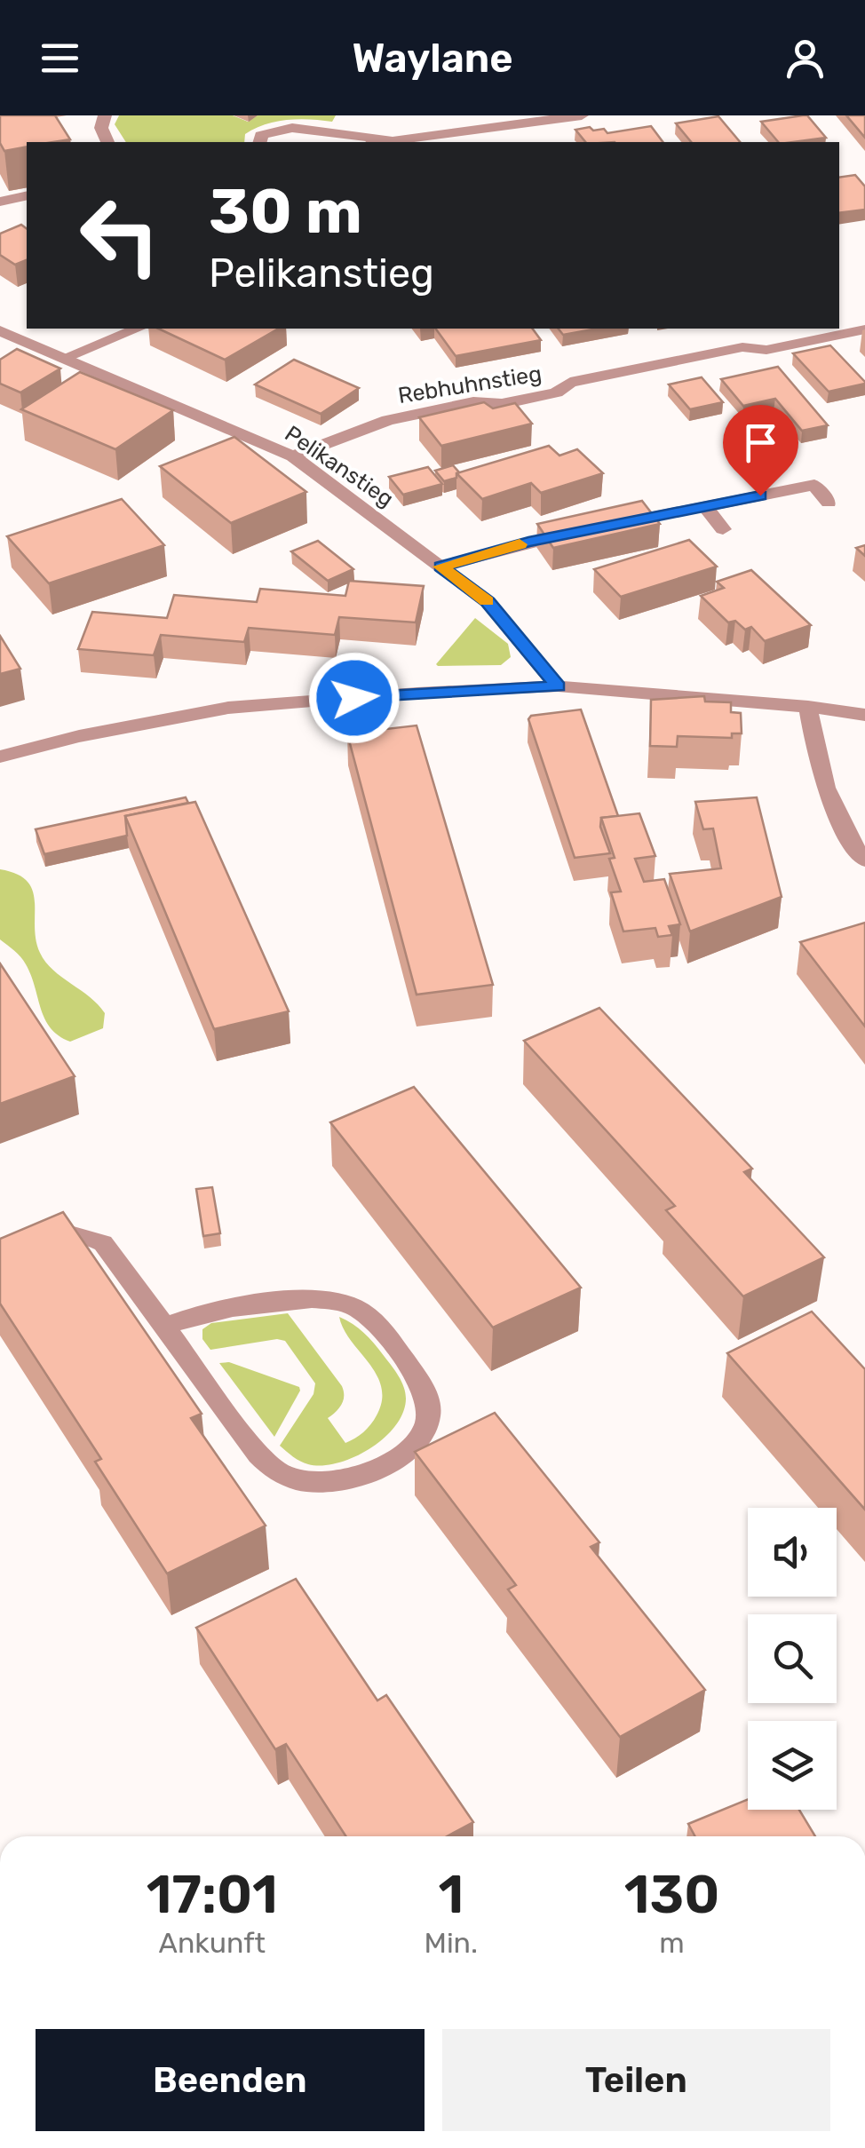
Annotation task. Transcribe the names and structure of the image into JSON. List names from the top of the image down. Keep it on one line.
{"streets":{"street":["Rebhuhnstieg","Pelikanstieg"]},"crossings":[["Rebhuhnstieg","Pelikanstieg"]],"page":{"header":"Waylane","turn":["30 m","Pelikanstieg"],"eta":["17:01","Ankunft","1","Min.","130","m"],"buttons":["Beenden","Teilen"]}}
